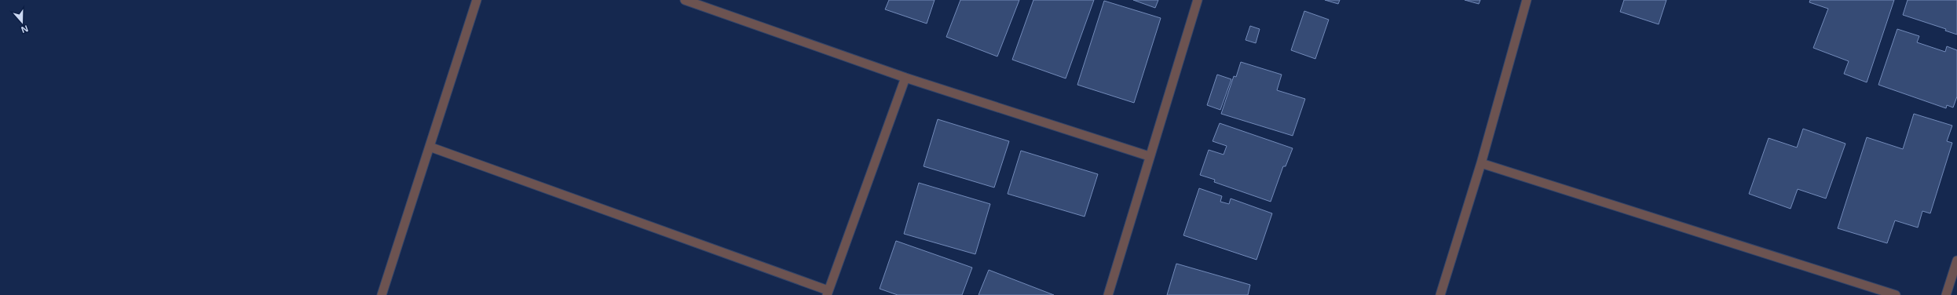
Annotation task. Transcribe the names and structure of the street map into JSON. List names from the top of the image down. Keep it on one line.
{"north":"bottom"}
